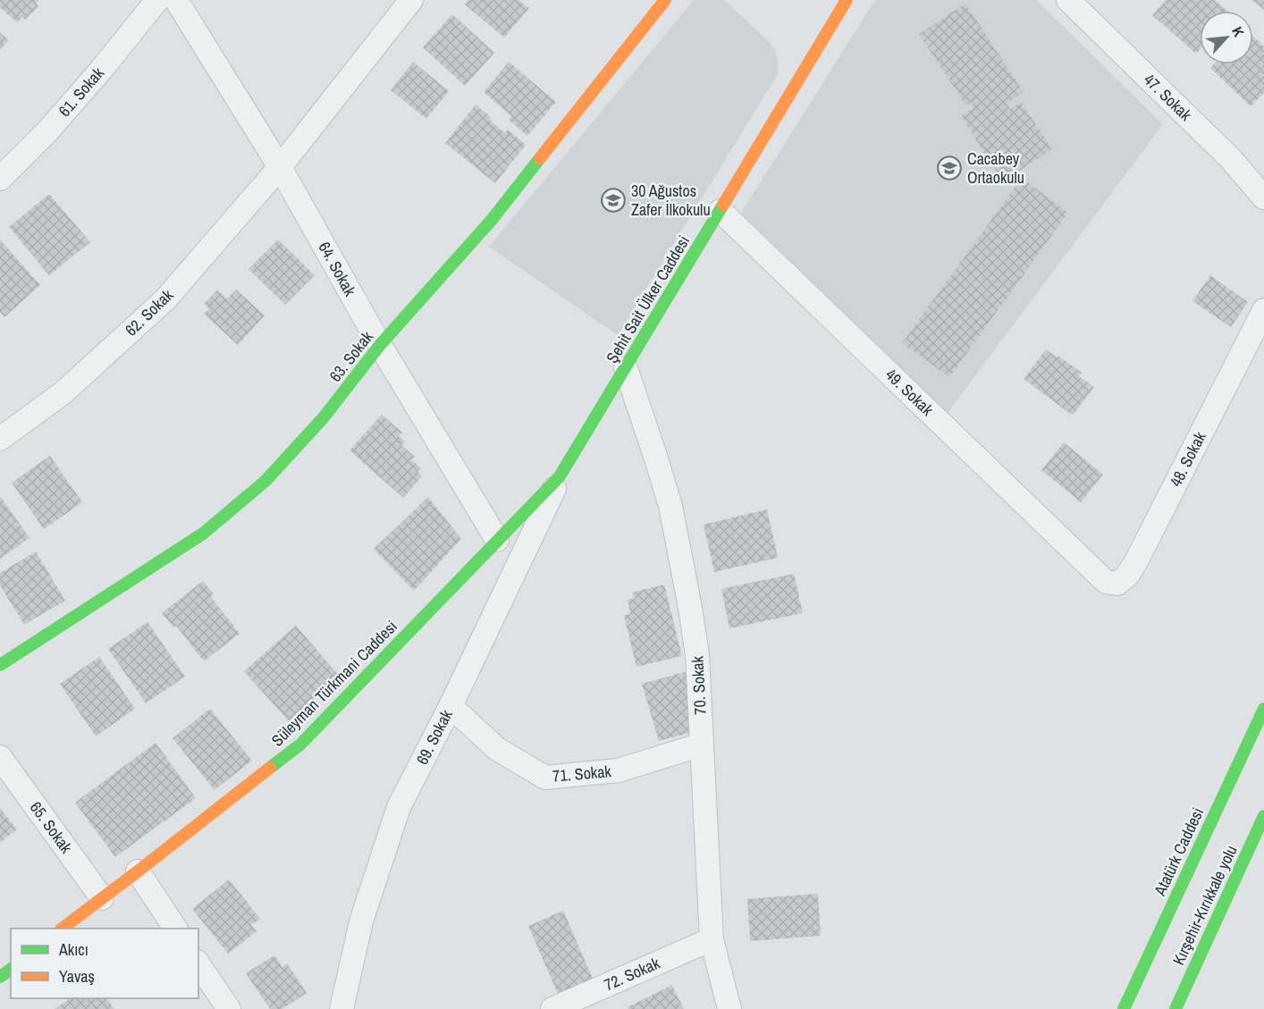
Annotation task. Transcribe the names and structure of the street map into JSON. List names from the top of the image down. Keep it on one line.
{"streets":{"main road":["Şehit Sait Ülker Caddesi","63. Sokak","Süleyman Türkmani Caddesi","Atatürk Caddesi","Kırşehir-Kırıkkale yolu"],"street":["61. Sokak","47. Sokak","64. Sokak","62. Sokak","49. Sokak","48. Sokak","70. Sokak","69. Sokak","71. Sokak","65. Sokak","72. Sokak"]},"crossings":[["64. Sokak","62. Sokak"],["64. Sokak","63. Sokak"],["64. Sokak","Süleyman Türkmani Caddesi"],["Şehit Sait Ülker Caddesi","49. Sokak"],["Şehit Sait Ülker Caddesi","Süleyman Türkmani Caddesi"],["Şehit Sait Ülker Caddesi","70. Sokak"],["Şehit Sait Ülker Caddesi","69. Sokak"],["49. Sokak","48. Sokak"],["Süleyman Türkmani Caddesi","69. Sokak"],["Süleyman Türkmani Caddesi","65. Sokak"],["70. Sokak","71. Sokak"],["70. Sokak","72. Sokak"],["69. Sokak","71. Sokak"]],"places":{"school or university":["Cacabey Ortaokulu","30 Ağustos Zafer İlkokulu"]},"legend":["Akıcı","Yavaş"],"north":"top right"}
